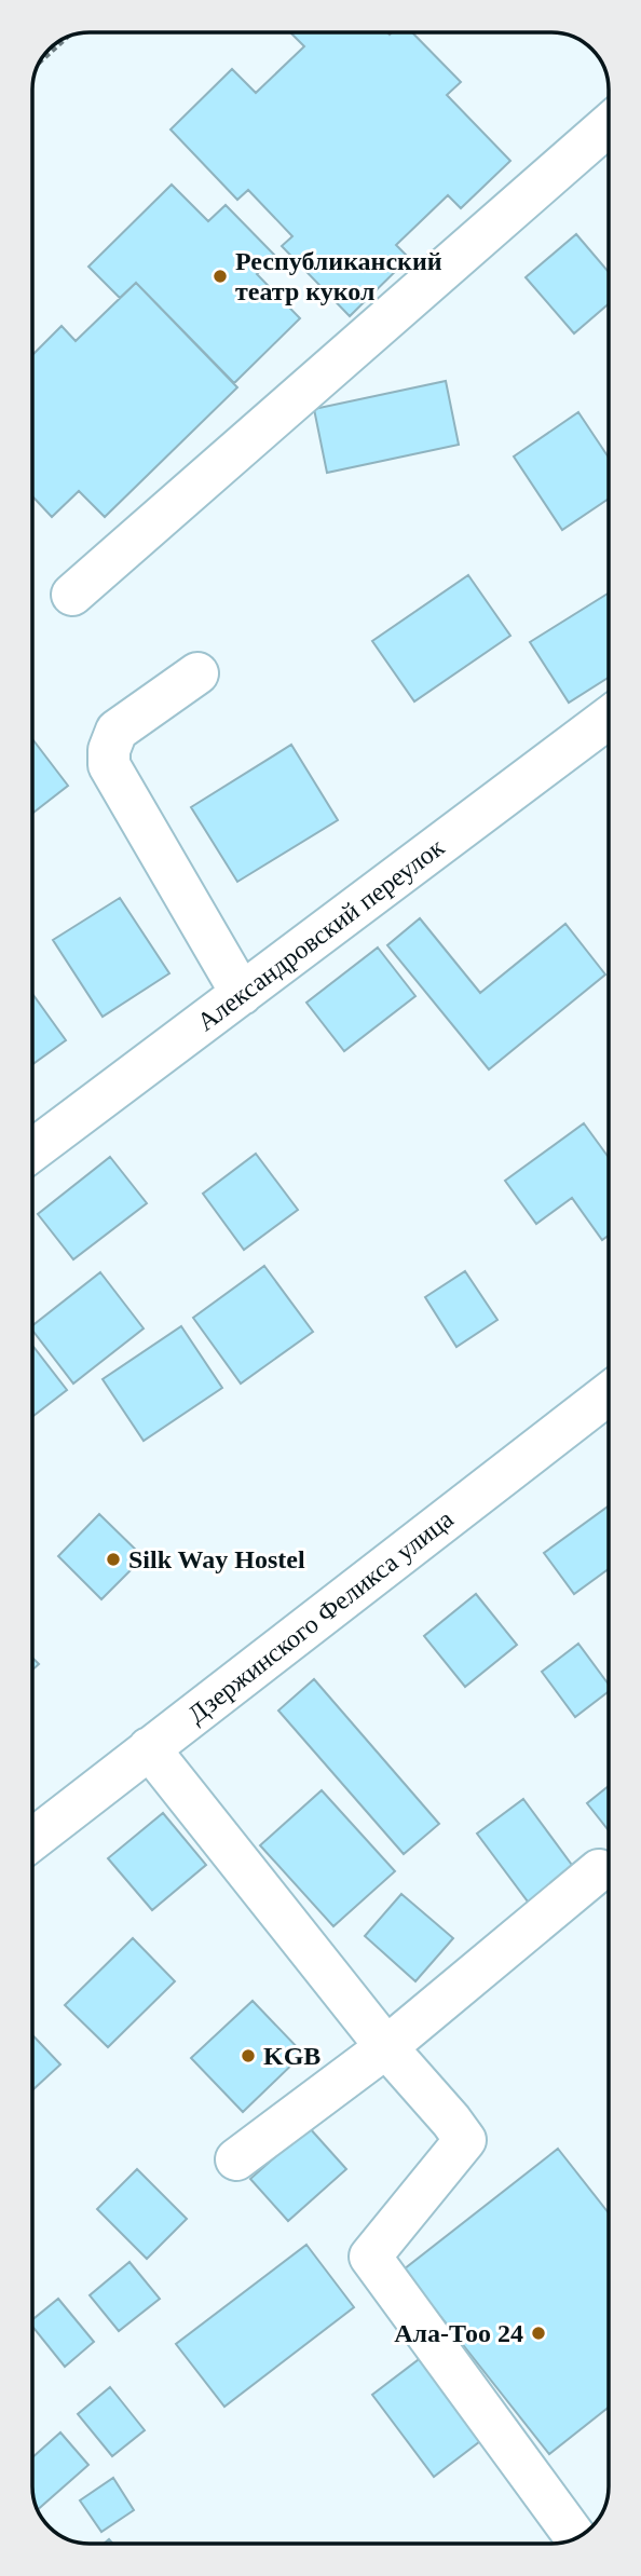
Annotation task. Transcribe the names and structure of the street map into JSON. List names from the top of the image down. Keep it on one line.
{"streets":{"street":["Александровский переулок","Дзержинского Феликса улица"]},"places":["Республиканский театр кукол","Silk Way Hostel","KGB","Ала-Тоо 24"]}
